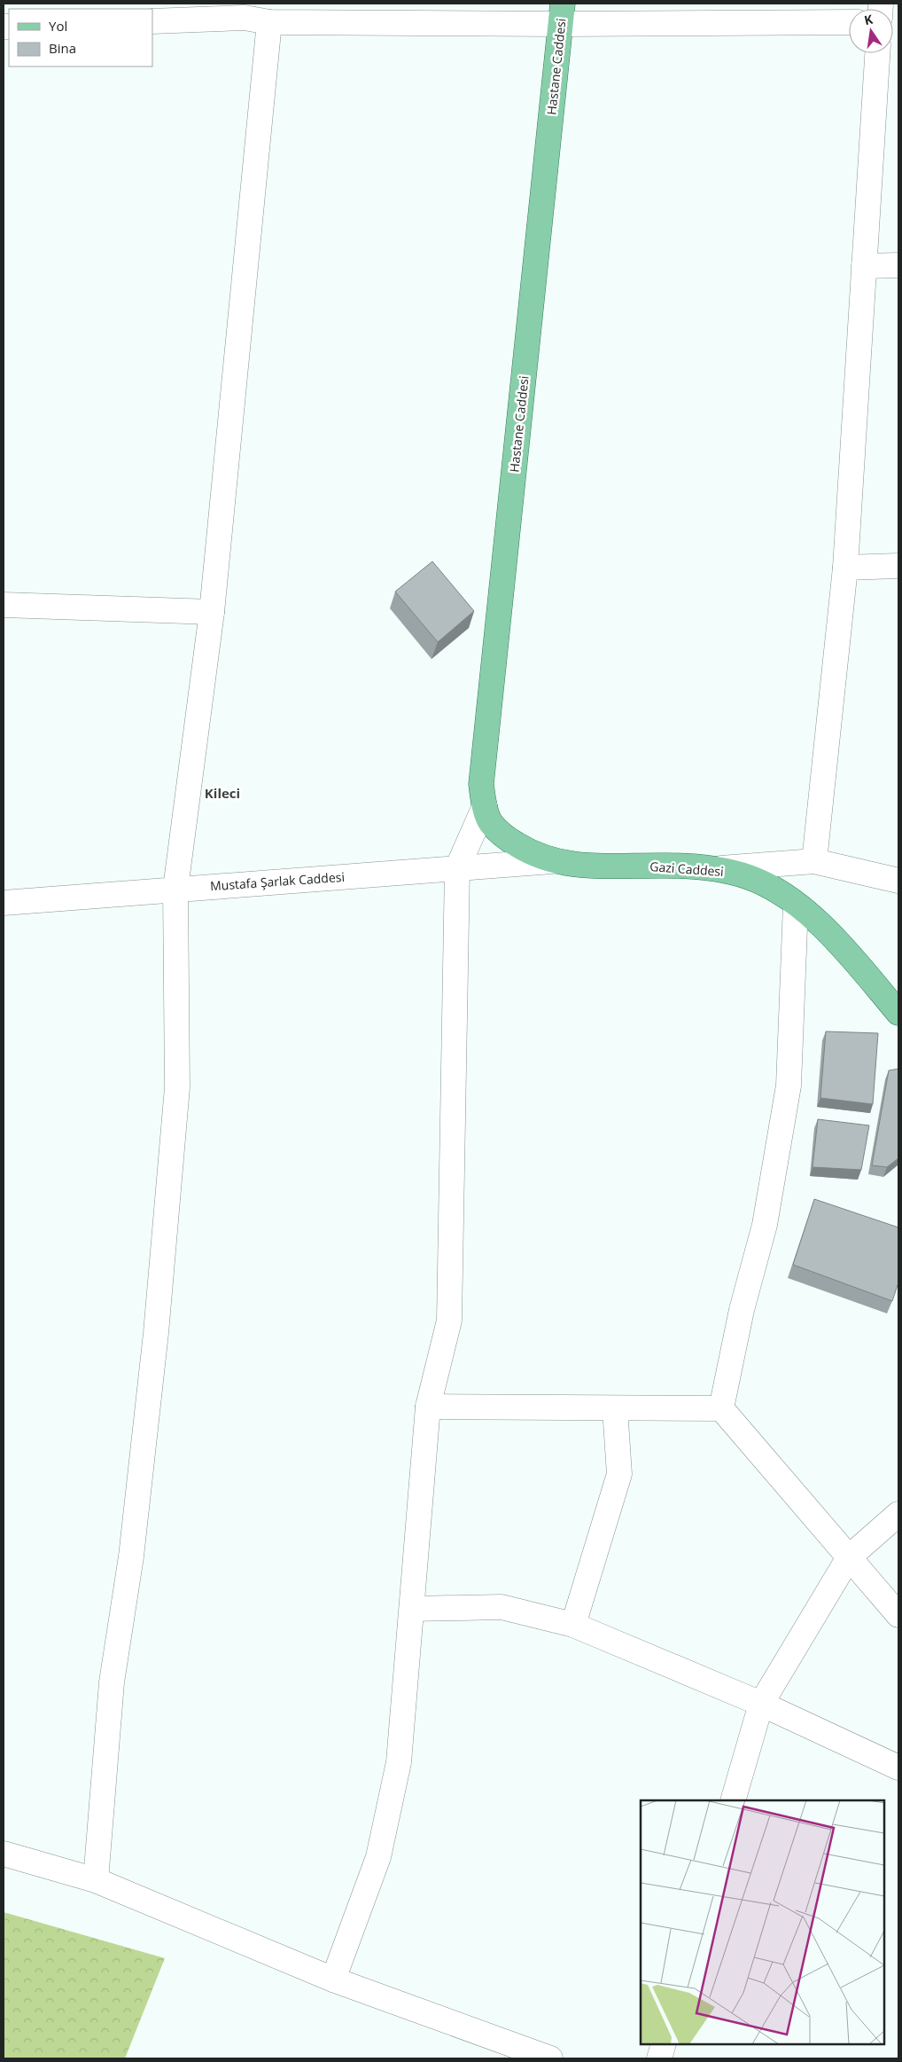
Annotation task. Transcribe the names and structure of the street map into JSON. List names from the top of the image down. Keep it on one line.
{"streets":{"main road":["Hastane Caddesi","Gazi Caddesi"],"street":["Mustafa Şarlak Caddesi"]},"crossings":[["Hastane Caddesi","Gazi Caddesi"],["Gazi Caddesi","Mustafa Şarlak Caddesi"]],"districts":["Kileci"],"legend":["Yol","Bina"],"north":"top"}
